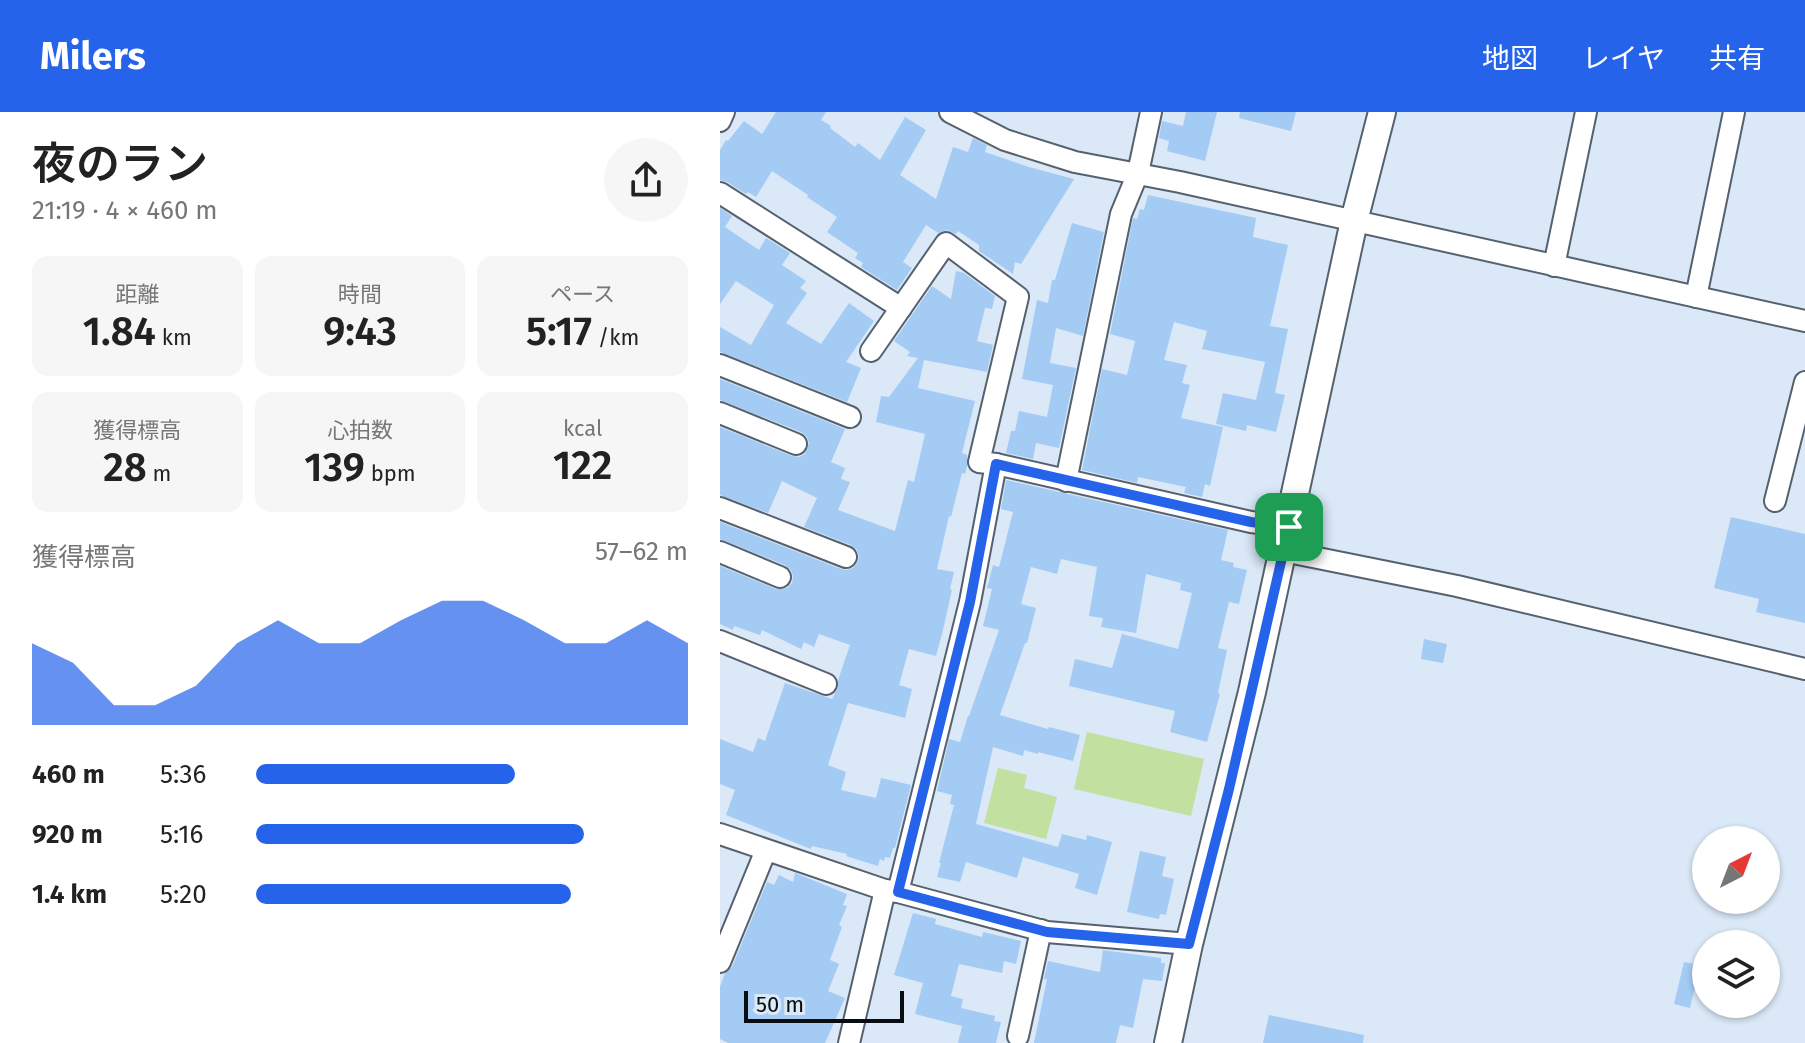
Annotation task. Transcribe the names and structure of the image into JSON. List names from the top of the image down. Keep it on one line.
{"scale_bar":"50 m","north":"top right","page":{"header":"Milers","nav":["地図","レイヤ","共有"],"heading":["夜のラン","21:19 · 4 × 460 m"],"stats":[["距離","1.84 km"],["時間","9:43"],["ペース","5:17 /km"],["獲得標高","28 m"],["心拍数","139 bpm"],["kcal","122"]],"chart":["獲得標高","57–62 m"],"list":[{"name":"460 m","note":"5:36"},{"name":"920 m","note":"5:16"},{"name":"1.4 km","note":"5:20"}],"scale":"50 m"}}
